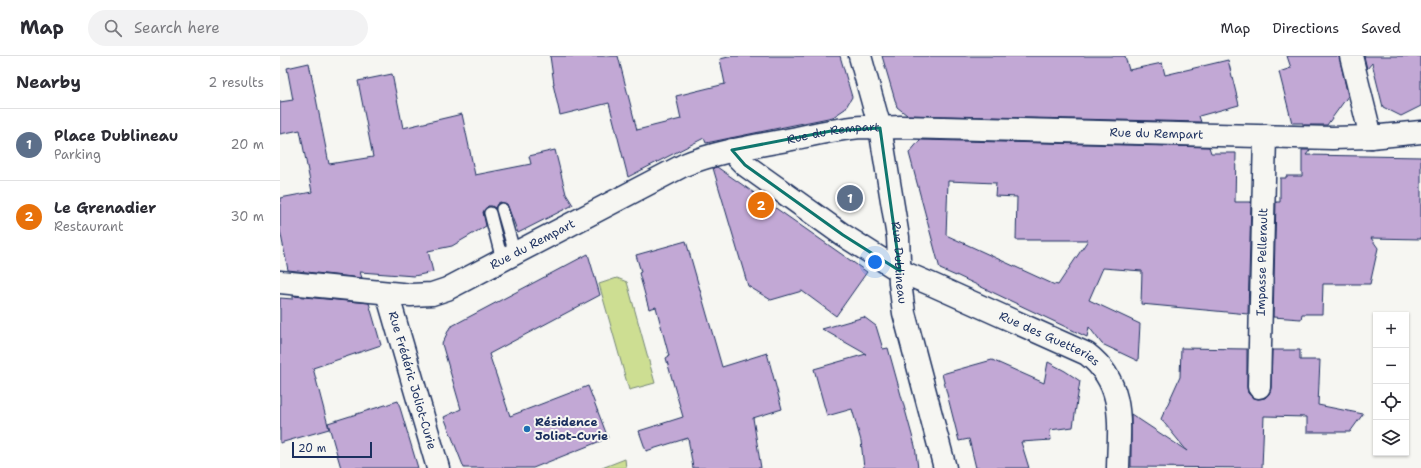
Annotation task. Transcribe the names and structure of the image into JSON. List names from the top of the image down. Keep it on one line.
{"streets":{"street":["Rue du Rempart","Impasse Pellerault","Rue Dublineau","Rue des Guetteries","Rue Frédéric Joliot-Curie"]},"crossings":[["Rue du Rempart","Impasse Pellerault"],["Rue du Rempart","Rue Dublineau"],["Rue du Rempart","Rue des Guetteries"],["Rue du Rempart","Rue Frédéric Joliot-Curie"],["Rue Dublineau","Rue des Guetteries"]],"places":["Résidence Joliot-Curie"],"scale_bar":"20 m","page":{"header":"Map","search":"Search here","nav":["Map","Directions","Saved"],"heading":["Nearby","2 results"],"list":[{"mark":"1","name":"Place Dublineau","note":"Parking","value":"20 m"},{"mark":"2","name":"Le Grenadier","note":"Restaurant","value":"30 m"}],"pins":["1","2"],"map_buttons":["+","−"],"scale":"20 m"}}
